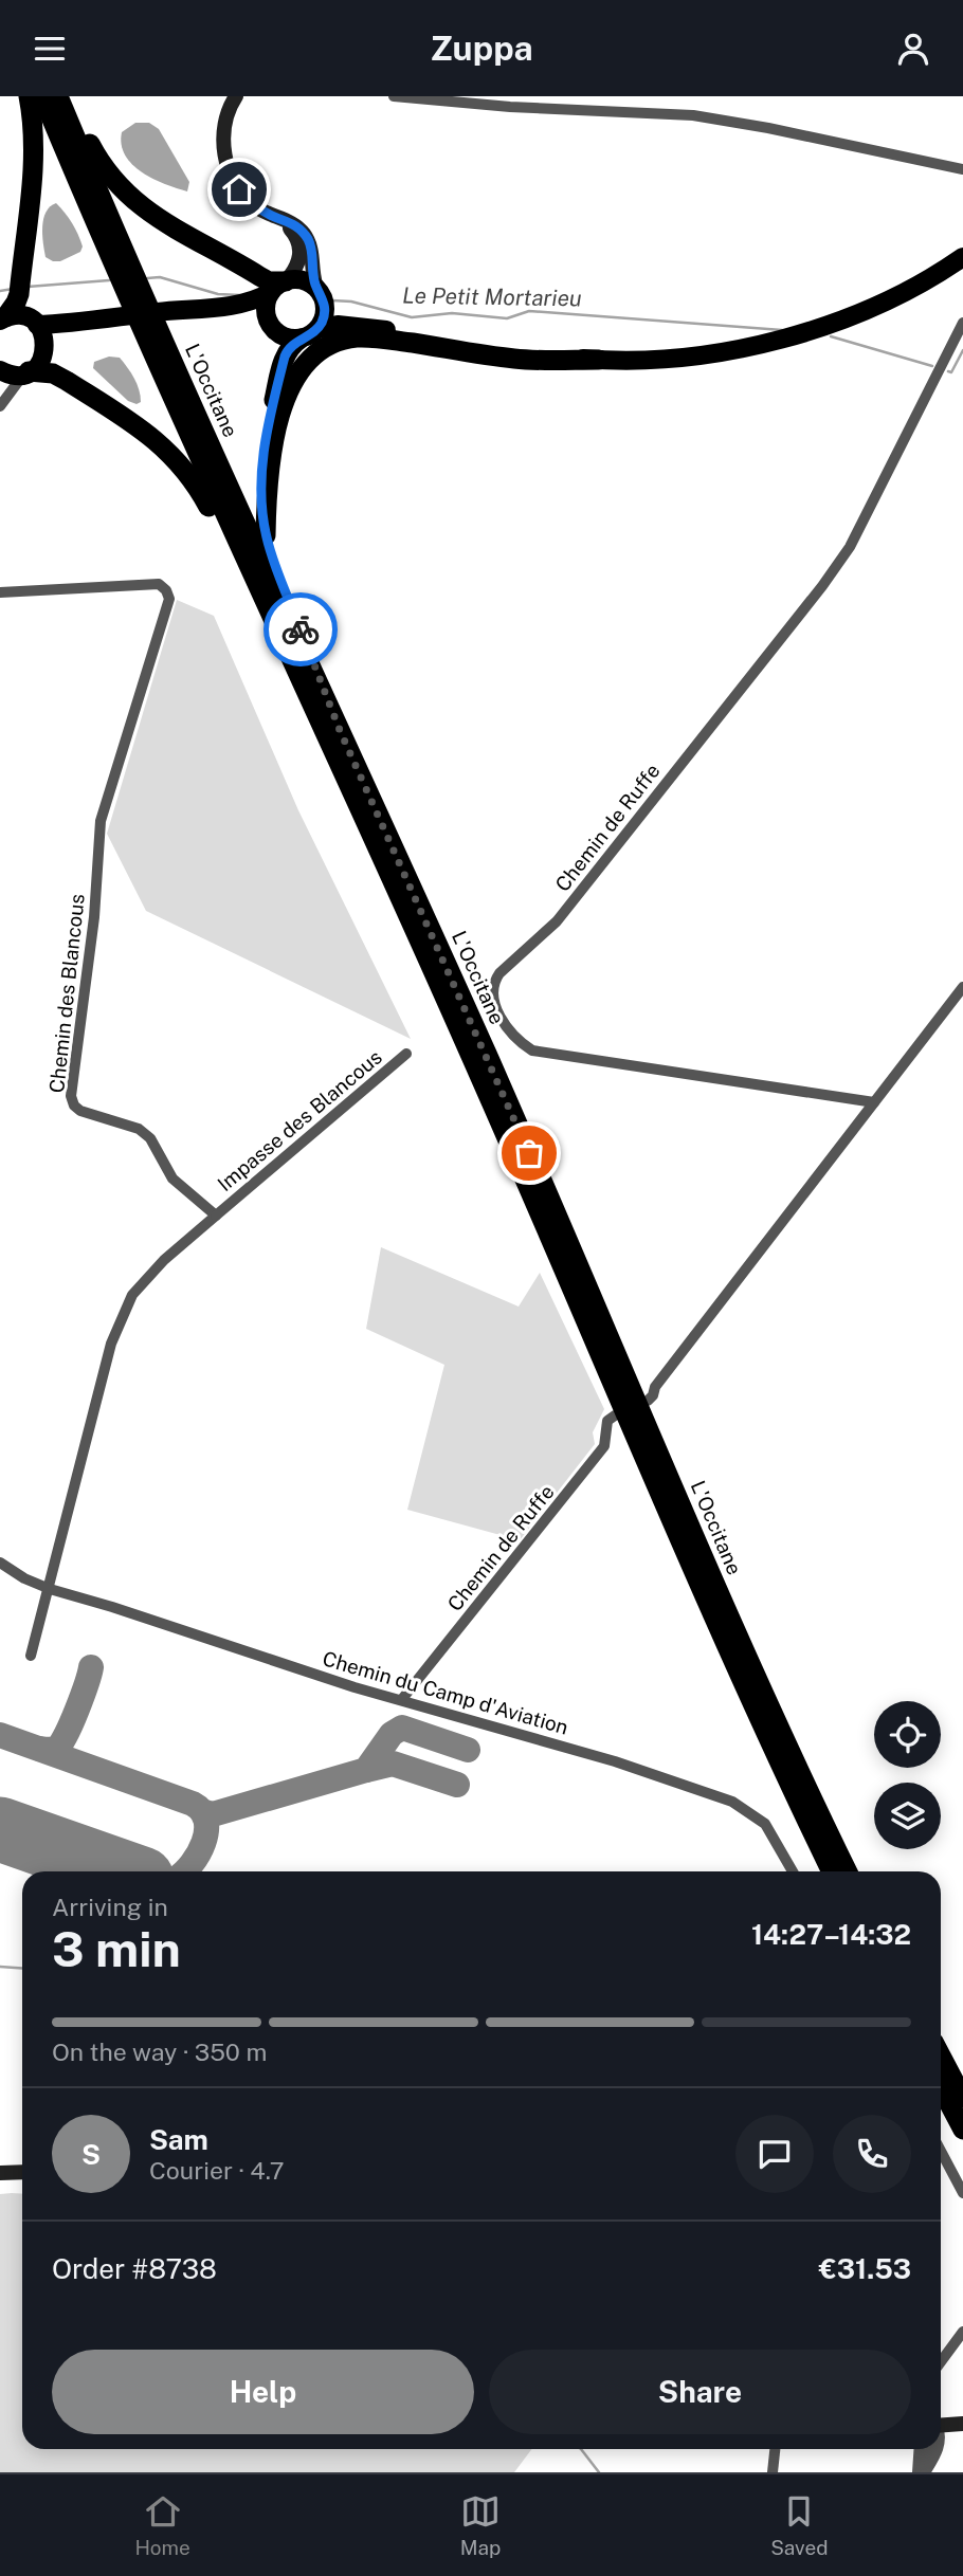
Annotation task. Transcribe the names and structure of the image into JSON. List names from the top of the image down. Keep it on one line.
{"streets":{"highway":["L'Occitane"],"street":["Chemin de Ruffe","Chemin des Blancous","Impasse des Blancous","Chemin du Camp d'Aviation"]},"crossings":[["Chemin de Ruffe","Chemin du Camp d'Aviation"],["Chemin des Blancous","Impasse des Blancous"]],"water":["Le Petit Mortarieu"],"page":{"header":"Zuppa","heading":["3 min","Arriving in","14:27–14:32"],"panel":["Sam","Courier · 4.7","Order #8738","€31.53"],"bar":"On the way · 350 m","round":"S","buttons":["Help","Share"],"tabs":["Home","Map","Saved"]}}
